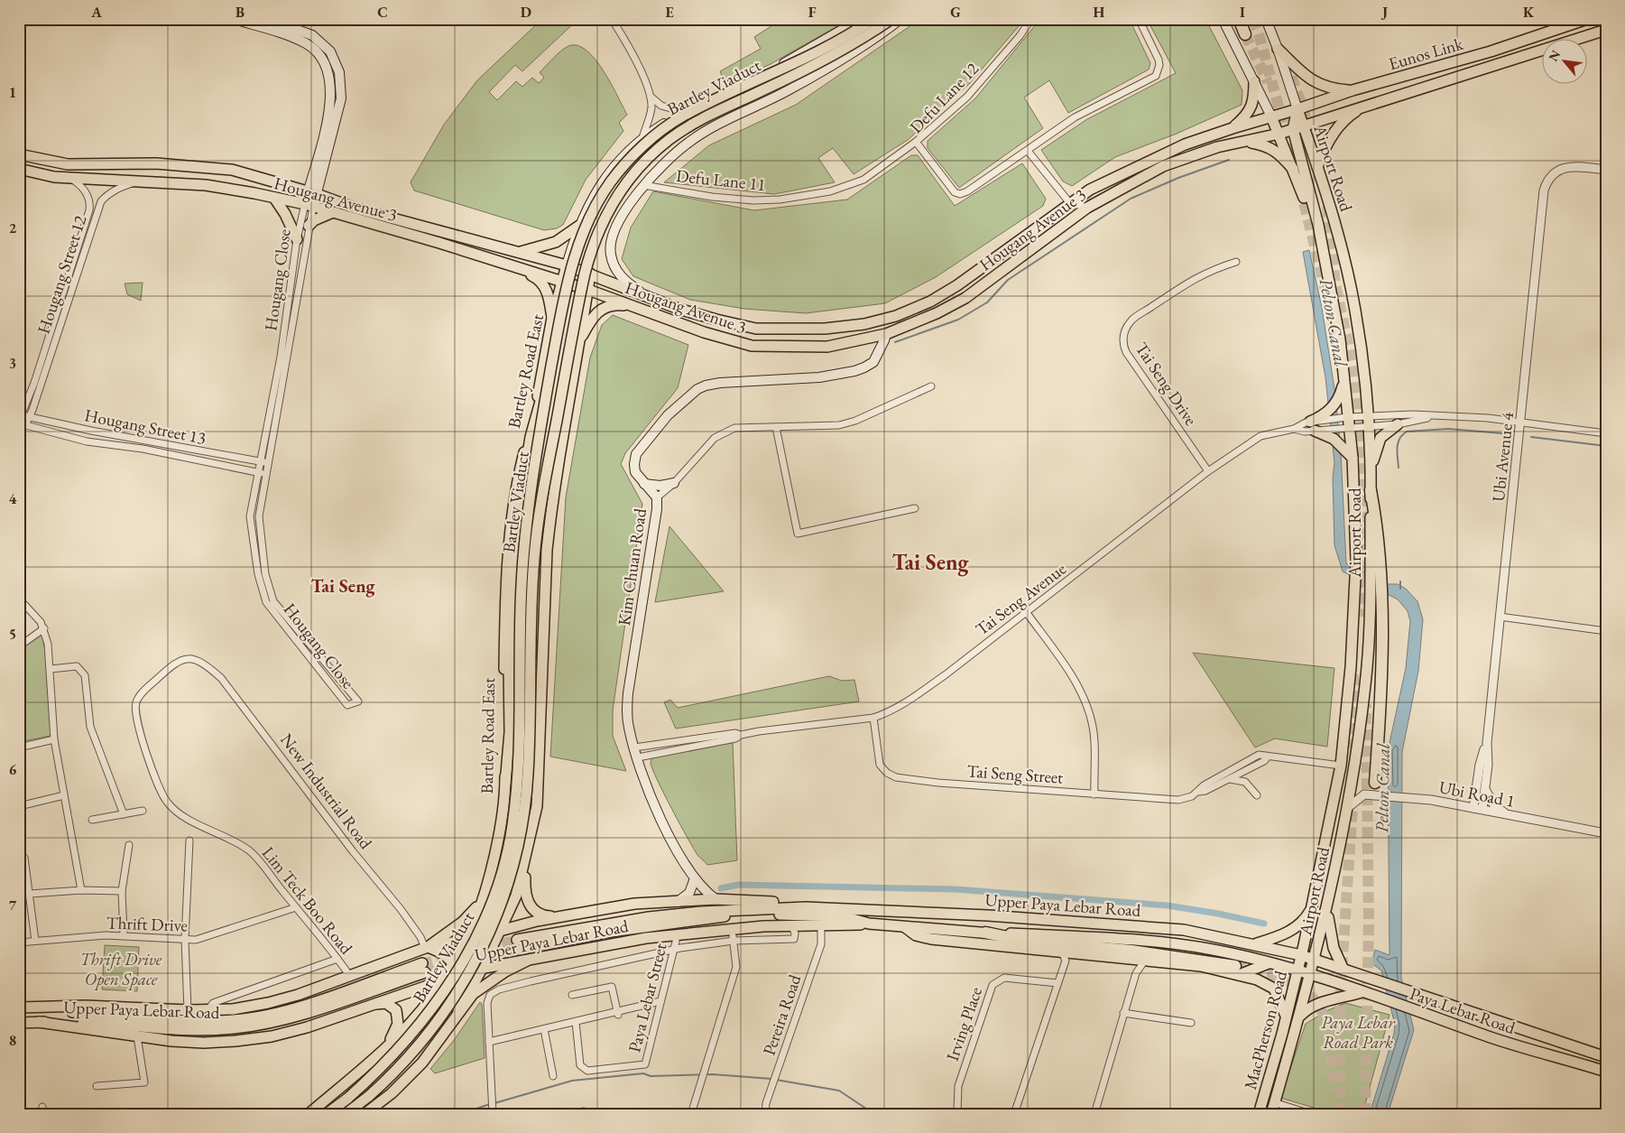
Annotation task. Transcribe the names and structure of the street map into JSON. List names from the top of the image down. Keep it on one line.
{"streets":{"main road":["Eunos Link","Bartley Viaduct","Airport Road","Hougang Avenue 3","Bartley Road East","Kim Chuan Road","Upper Paya Lebar Road","Paya Lebar Road","MacPherson Road"],"street":["Defu Lane 12","Defu Lane 11","Hougang Street 12","Hougang Close","Tai Seng Drive","Hougang Street 13","Ubi Avenue 4","Tai Seng Avenue","Tai Seng Street","New Industrial Road","Ubi Road 1","Lim Teck Boo Road","Thrift Drive","Paya Lebar Street","Pereira Road","Irving Place"]},"crossings":[["Eunos Link","Airport Road"],["Eunos Link","Hougang Avenue 3"],["Defu Lane 12","Defu Lane 11"],["Airport Road","Hougang Avenue 3"],["Airport Road","Tai Seng Avenue"],["Airport Road","Tai Seng Street"],["Airport Road","Ubi Road 1"],["Airport Road","Upper Paya Lebar Road"],["Airport Road","Paya Lebar Road"],["Airport Road","MacPherson Road"],["Hougang Avenue 3","Hougang Street 12"],["Hougang Avenue 3","Hougang Close"],["Hougang Avenue 3","Bartley Road East"],["Hougang Avenue 3","Kim Chuan Road"],["Hougang Street 12","Hougang Street 13"],["Hougang Close","Hougang Street 13"],["Bartley Road East","Upper Paya Lebar Road"],["Tai Seng Drive","Tai Seng Avenue"],["Ubi Avenue 4","Ubi Road 1"],["Kim Chuan Road","Tai Seng Avenue"],["Kim Chuan Road","Upper Paya Lebar Road"],["Tai Seng Avenue","Tai Seng Street"],["New Industrial Road","Lim Teck Boo Road"],["New Industrial Road","Upper Paya Lebar Road"],["Lim Teck Boo Road","Upper Paya Lebar Road"],["Lim Teck Boo Road","Thrift Drive"],["Upper Paya Lebar Road","Paya Lebar Street"],["Upper Paya Lebar Road","Paya Lebar Road"],["Upper Paya Lebar Road","Pereira Road"],["Upper Paya Lebar Road","MacPherson Road"],["Paya Lebar Road","MacPherson Road"]],"districts":["Tai Seng","Tai Seng"],"water":["Pelton Canal"],"parks":["Thrift Drive Open Space","Paya Lebar Road Park"],"north":"top left","grid":{"columns":["A","B","C","D","E","F","G","H","I","J","K"],"rows":["1","2","3","4","5","6","7","8"]}}
